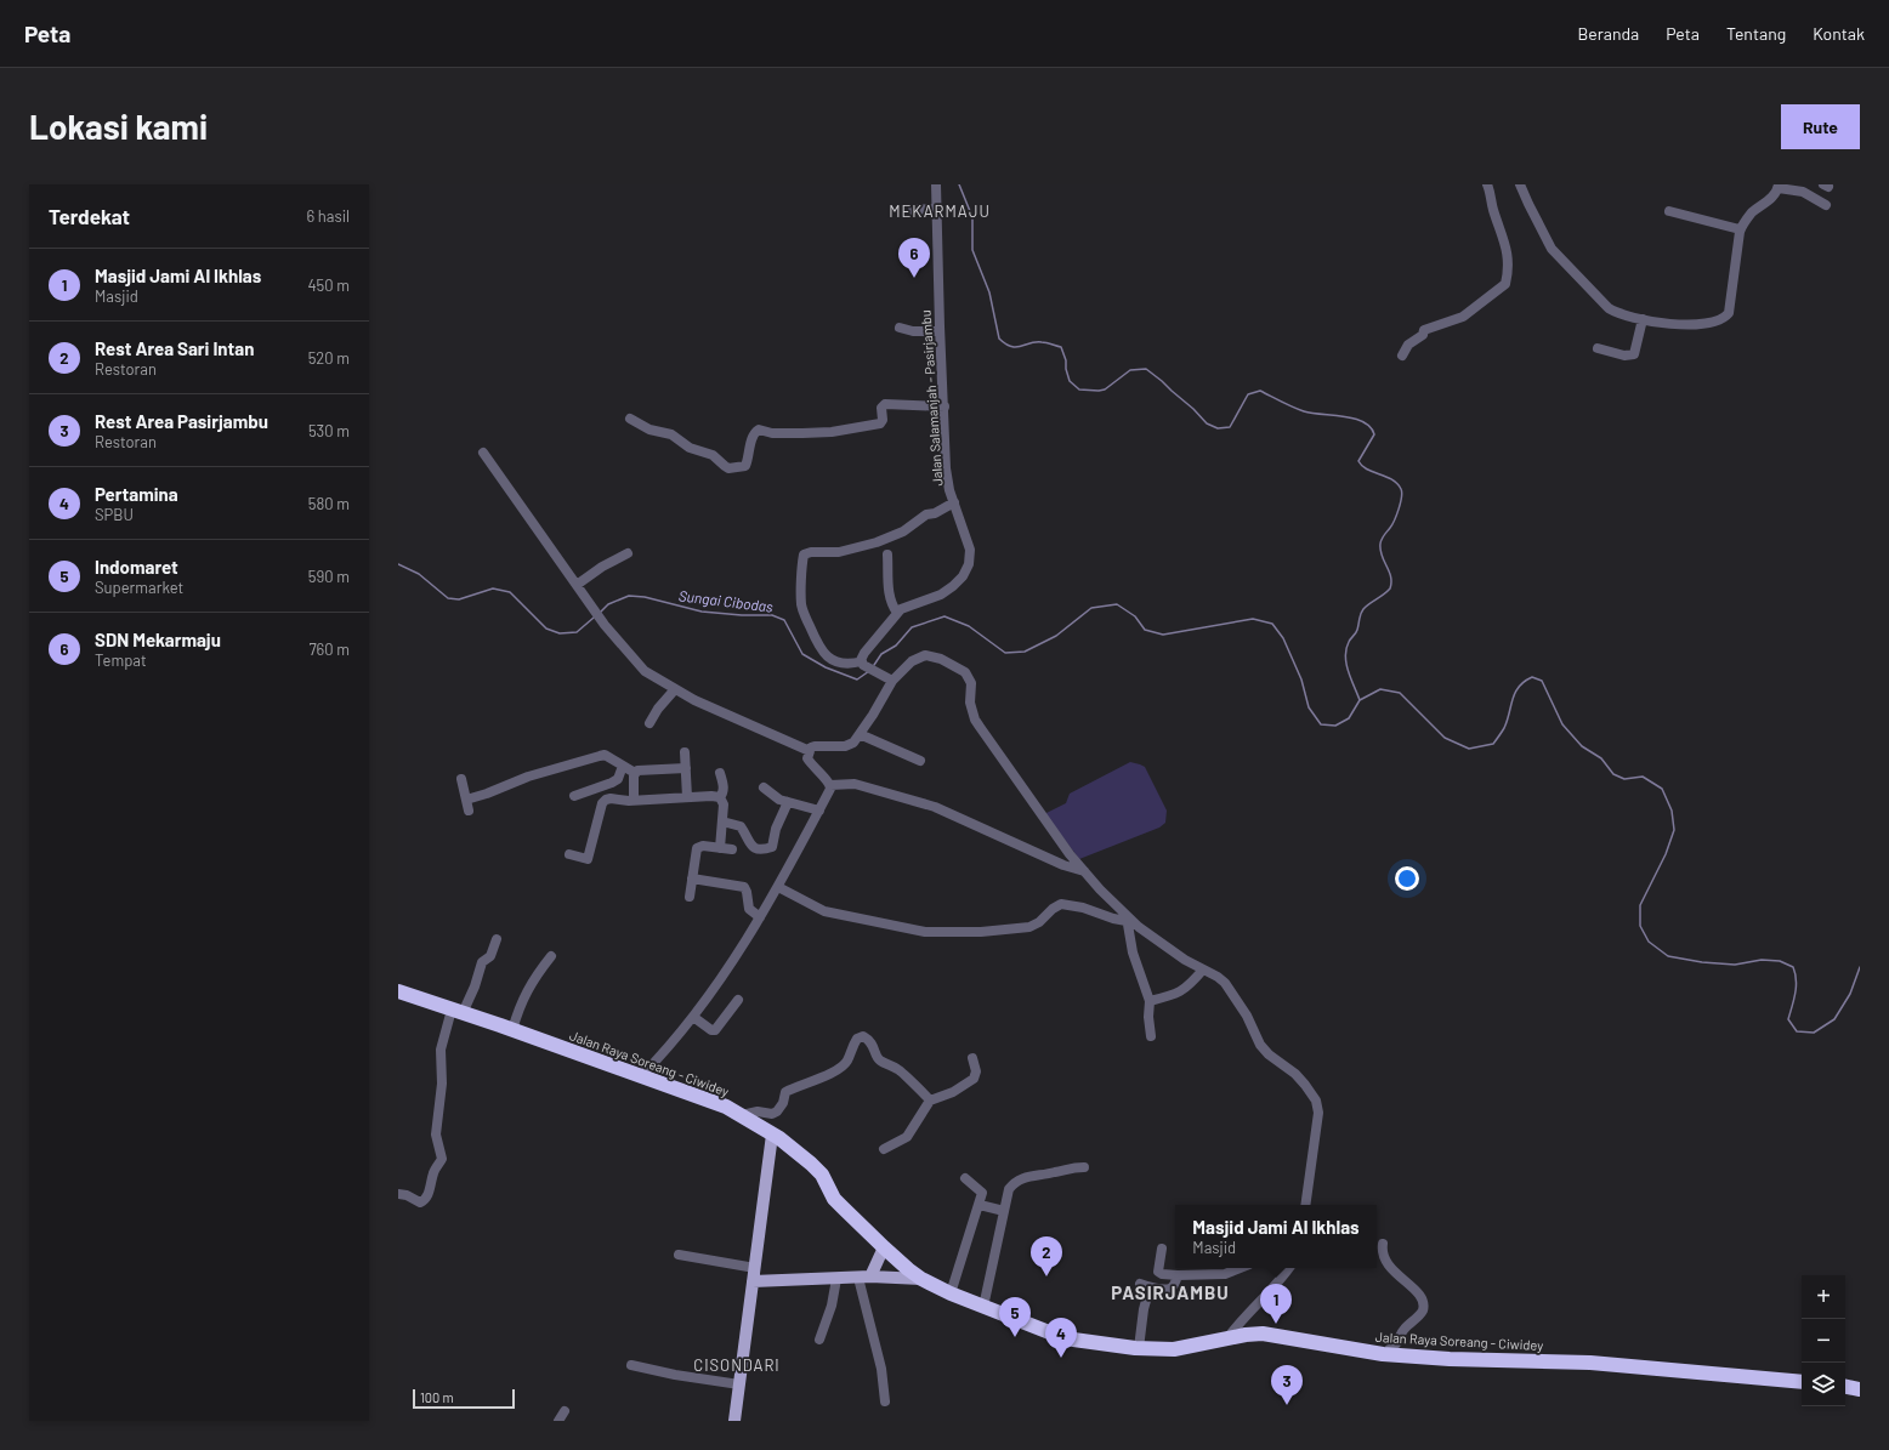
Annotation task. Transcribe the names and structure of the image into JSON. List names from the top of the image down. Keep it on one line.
{"streets":{"highway":["Jalan Raya Soreang - Ciwidey"],"street":["Jalan Salamanjah - Pasirjambu"]},"districts":["MEKARMAJU","PASIRJAMBU","CISONDARI"],"water":["Sungai Cibodas"],"scale_bar":"100 m","page":{"header":"Peta","nav":["Beranda","Peta","Tentang","Kontak"],"buttons":"Rute","title":"Lokasi kami","heading":["Terdekat","6 hasil"],"pins":["6","2","1","5","4","3"],"list":[{"mark":"1","name":"Masjid Jami Al Ikhlas","note":"Masjid","value":"450 m"},{"mark":"2","name":"Rest Area Sari Intan","note":"Restoran","value":"520 m"},{"mark":"3","name":"Rest Area Pasirjambu","note":"Restoran","value":"530 m"},{"mark":"4","name":"Pertamina","note":"SPBU","value":"580 m"},{"mark":"5","name":"Indomaret","note":"Supermarket","value":"590 m"},{"mark":"6","name":"SDN Mekarmaju","note":"Tempat","value":"760 m"}],"popup":["Masjid Jami Al Ikhlas","Masjid"],"map_buttons":["+","−"],"scale":"100 m"}}
